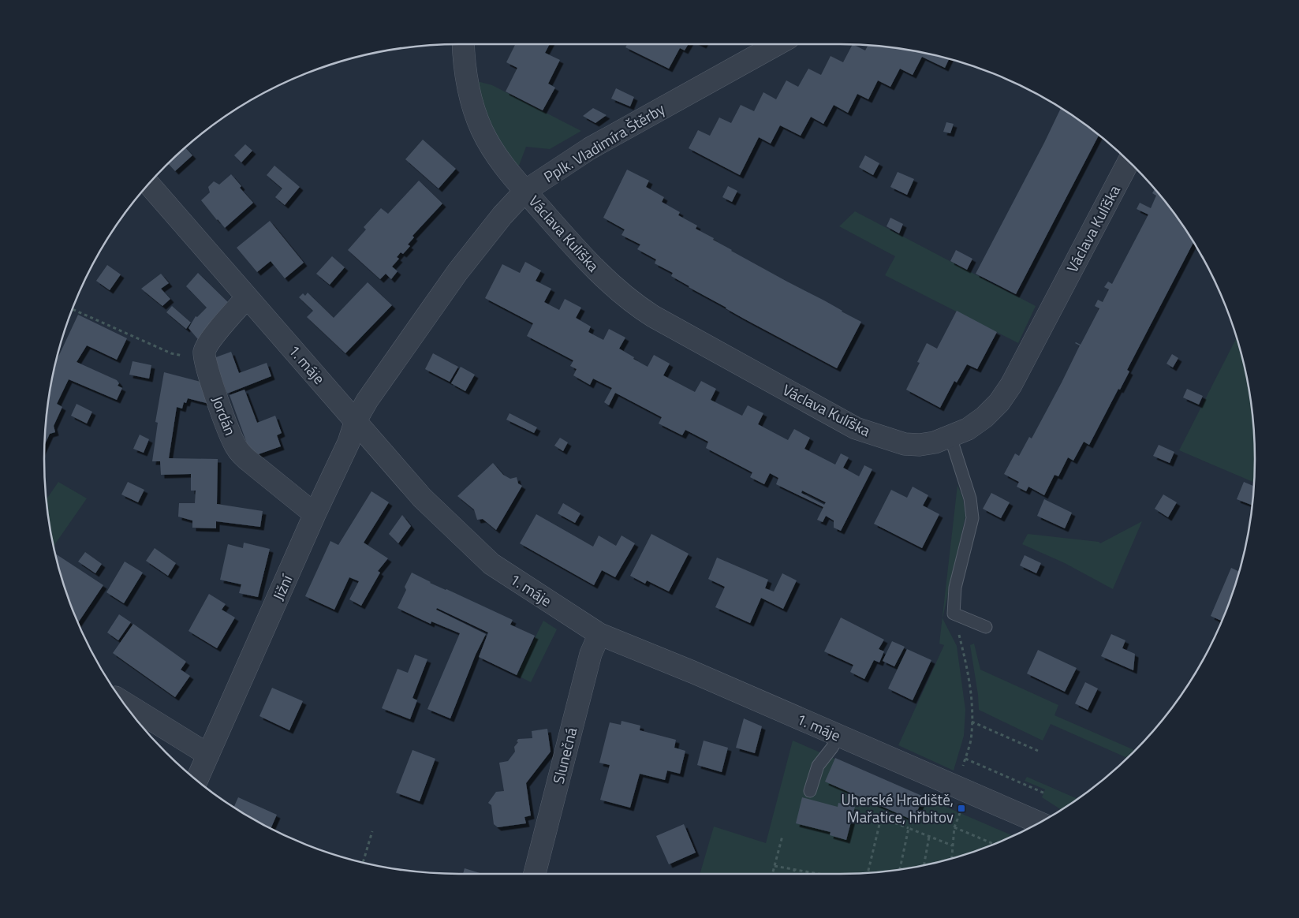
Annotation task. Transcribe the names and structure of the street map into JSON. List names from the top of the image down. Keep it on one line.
{"streets":{"street":["Pplk. Vladimíra Štěrby","Václava Kulíška","1. máje","Jordán","Jižní","Slunečná"]},"crossings":[["Pplk. Vladimíra Štěrby","Václava Kulíška"],["Pplk. Vladimíra Štěrby","1. máje"],["Pplk. Vladimíra Štěrby","Jižní"],["1. máje","Jižní"],["1. máje","Slunečná"],["Jordán","Jižní"]],"places":{"transit":["Uherské Hradiště, Mařatice, hřbitov"]}}
